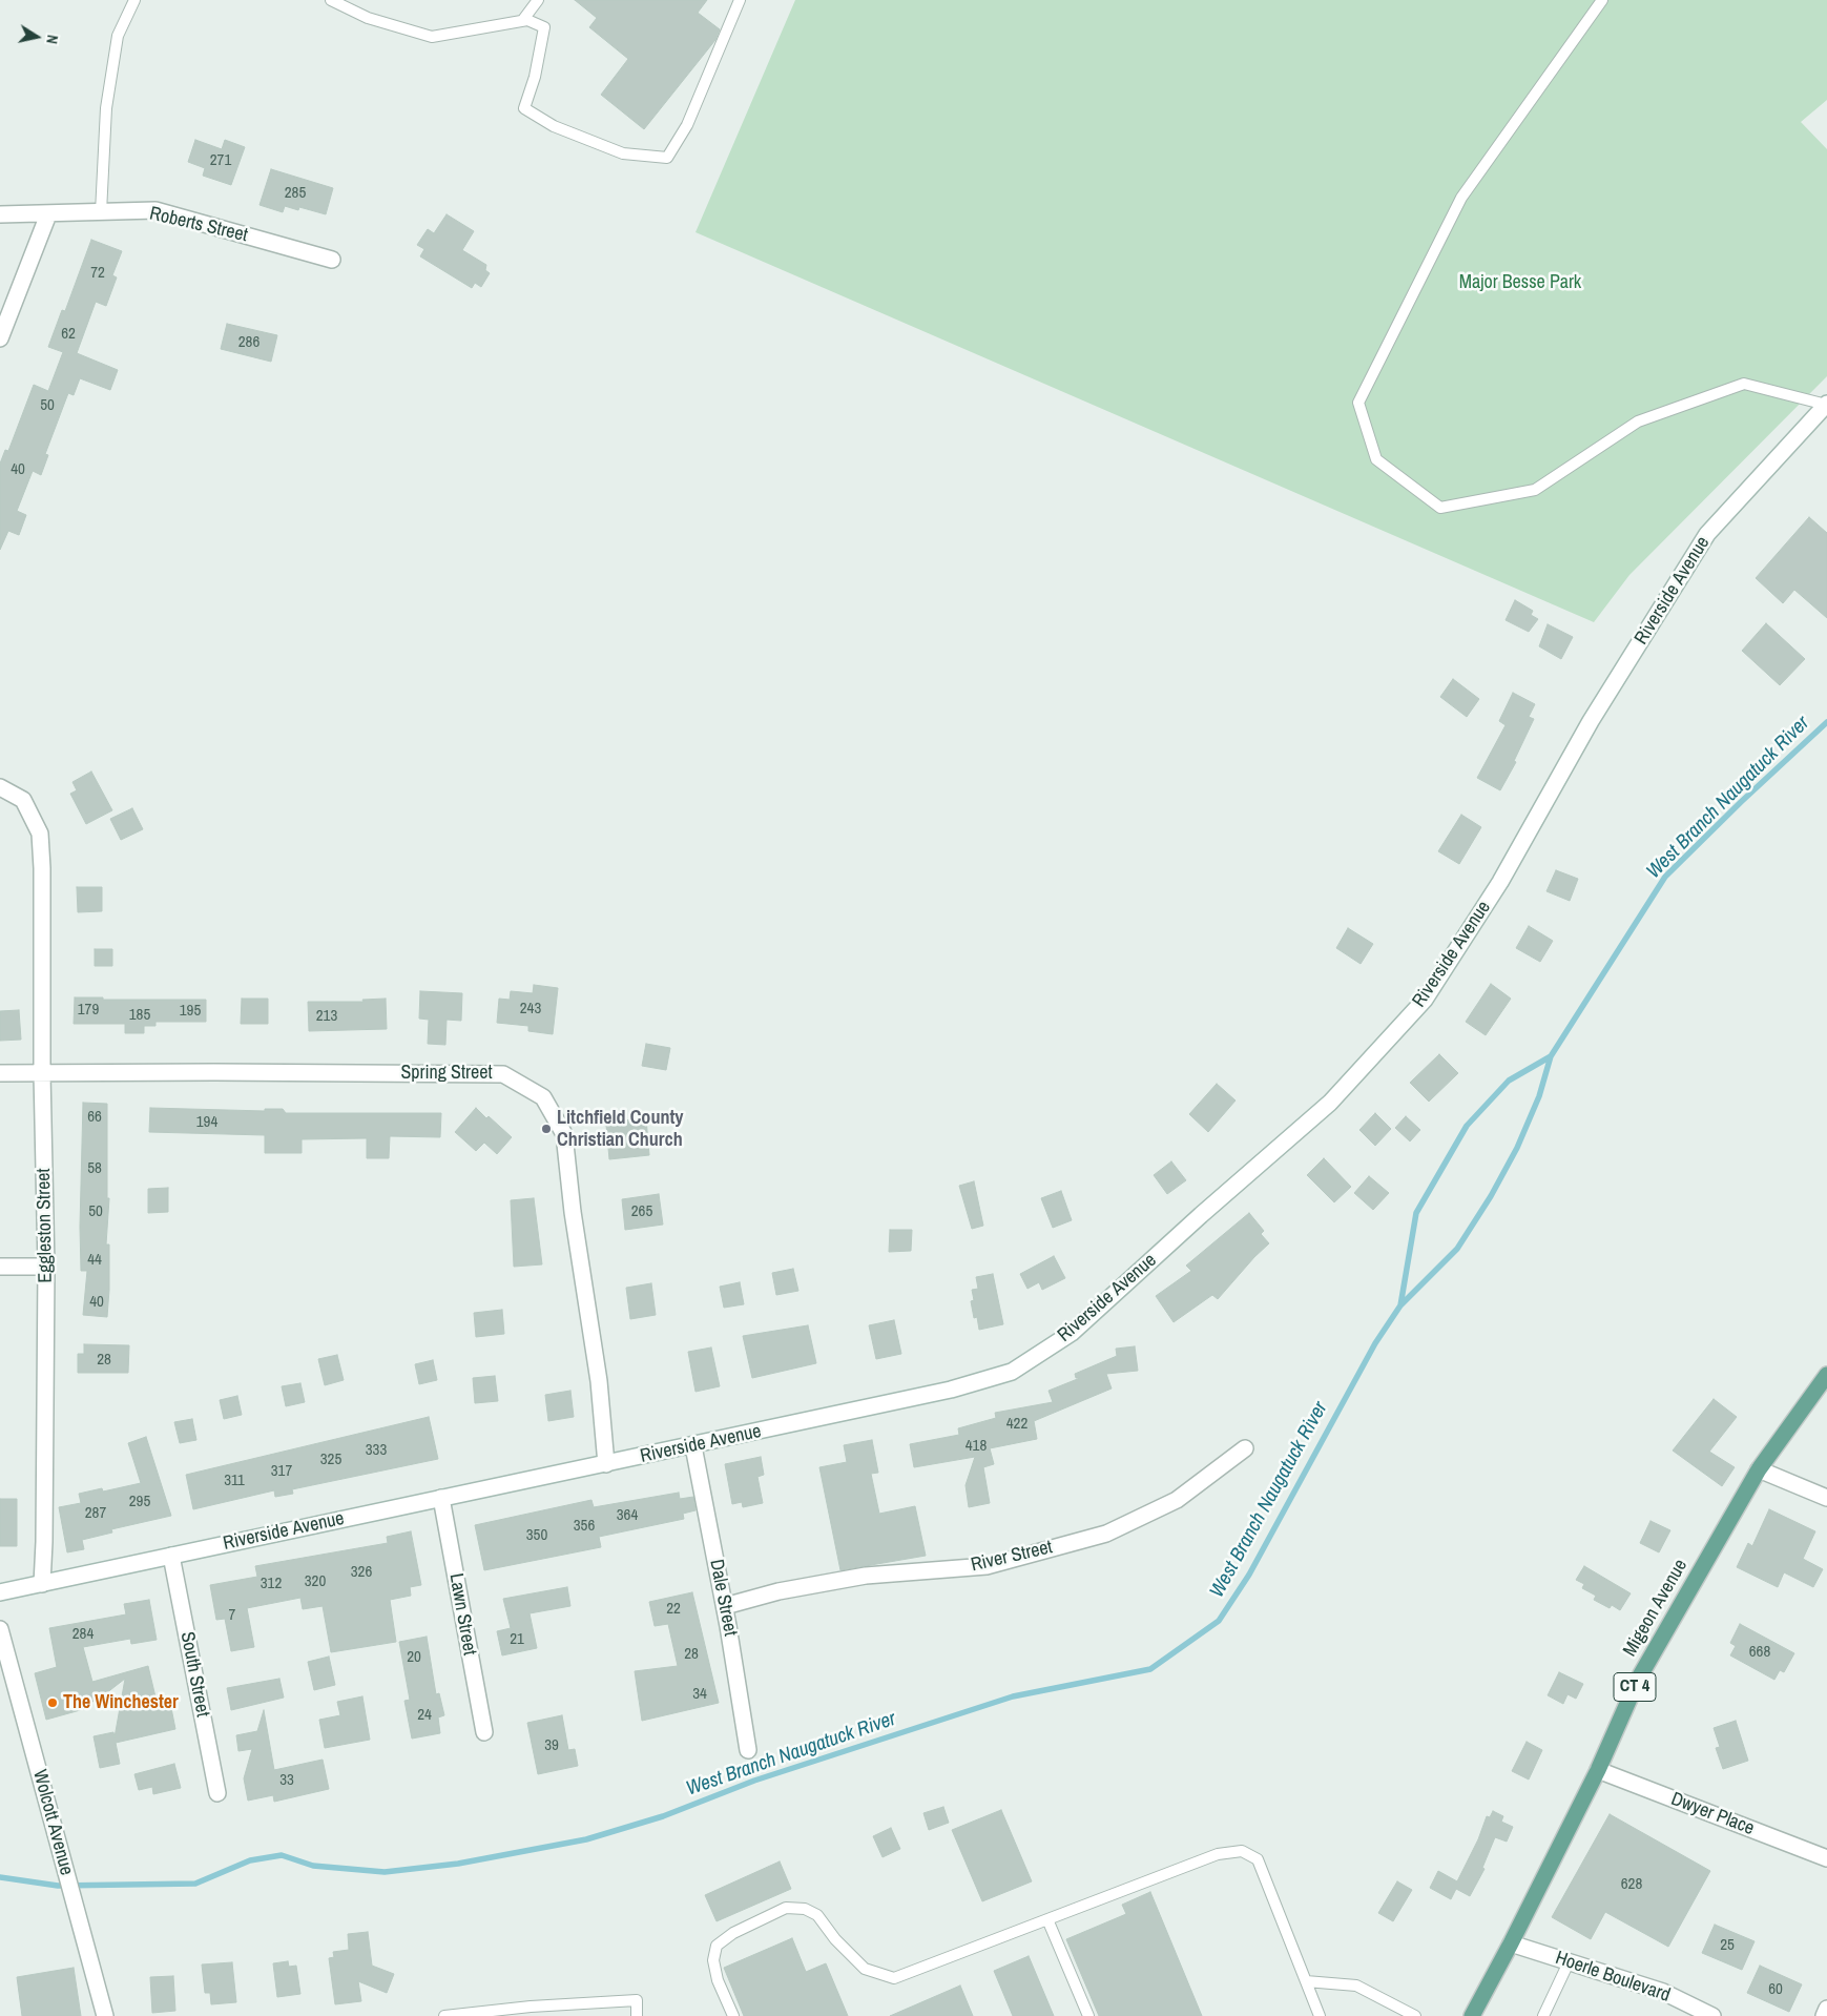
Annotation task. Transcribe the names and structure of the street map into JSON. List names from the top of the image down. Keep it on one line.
{"streets":{"main road":["Migeon Avenue","CT 4"],"street":["Roberts Street","Riverside Avenue","Spring Street","Eggleston Street","River Street","Dale Street","Lawn Street","South Street","Dwyer Place","Wolcott Avenue","Hoerle Boulevard"]},"crossings":[["Riverside Avenue","Spring Street"],["Riverside Avenue","Eggleston Street"],["Riverside Avenue","Dale Street"],["Riverside Avenue","Lawn Street"],["Riverside Avenue","South Street"],["Spring Street","Eggleston Street"],["River Street","Dale Street"],["Migeon Avenue","Dwyer Place"],["Migeon Avenue","Hoerle Boulevard"]],"water":["West Branch Naugatuck River"],"parks":["Major Besse Park"],"places":["Litchfield County Christian Church","The Winchester"],"house_numbers":["271","285","72","62","286","50","40","243","179","195","185","213","66","194","58","50","265","44","40","28","422","418","333","325","317","311","295","287","364","356","350","326","320","312","22","7","284","21","668","28","20","34","24","39","33","628","25","60"],"north":"right"}
